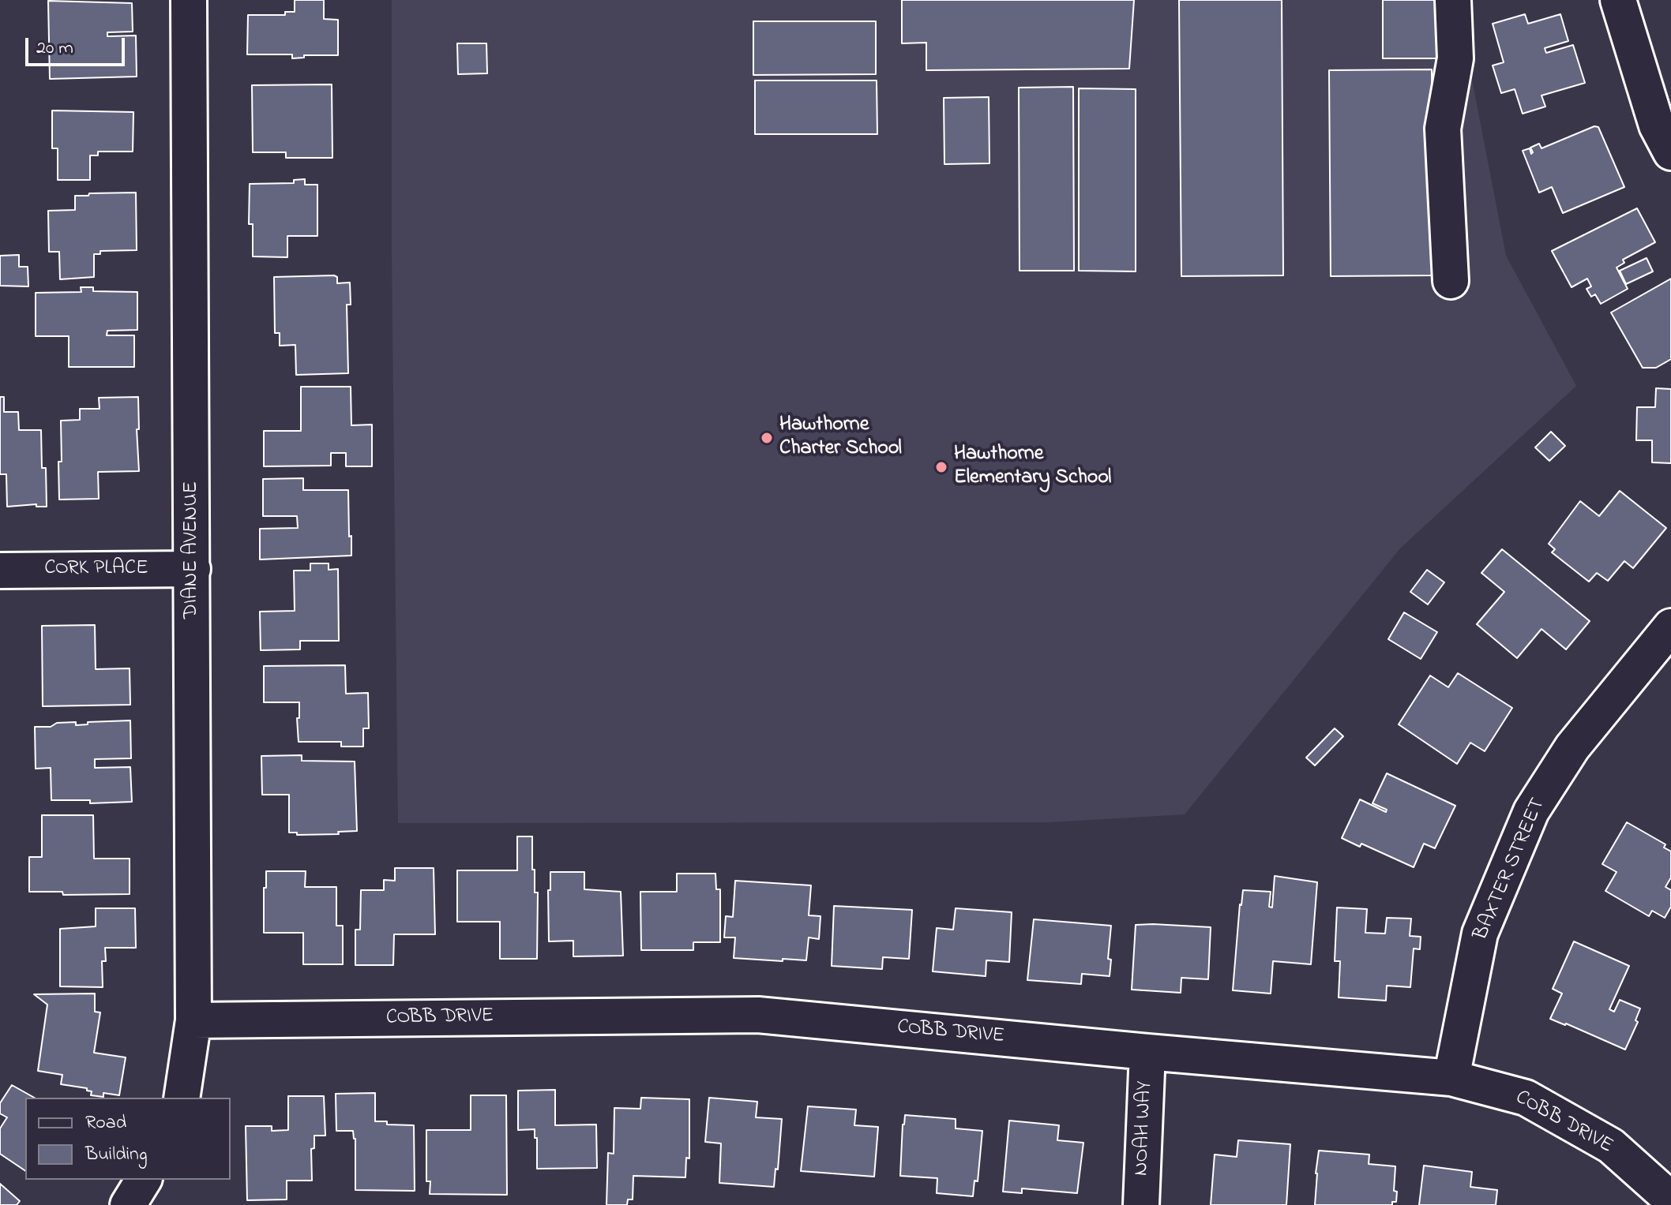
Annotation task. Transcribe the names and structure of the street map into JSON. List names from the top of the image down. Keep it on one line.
{"streets":{"street":["DIANE AVENUE","CORK PLACE","BAXTER STREET","COBB DRIVE","NOAH WAY"]},"crossings":[["DIANE AVENUE","CORK PLACE"],["DIANE AVENUE","COBB DRIVE"],["BAXTER STREET","COBB DRIVE"],["COBB DRIVE","NOAH WAY"]],"places":["Hawthorne Charter School","Hawthorne Elementary School"],"legend":["Road","Building"],"scale_bar":"20 m"}
